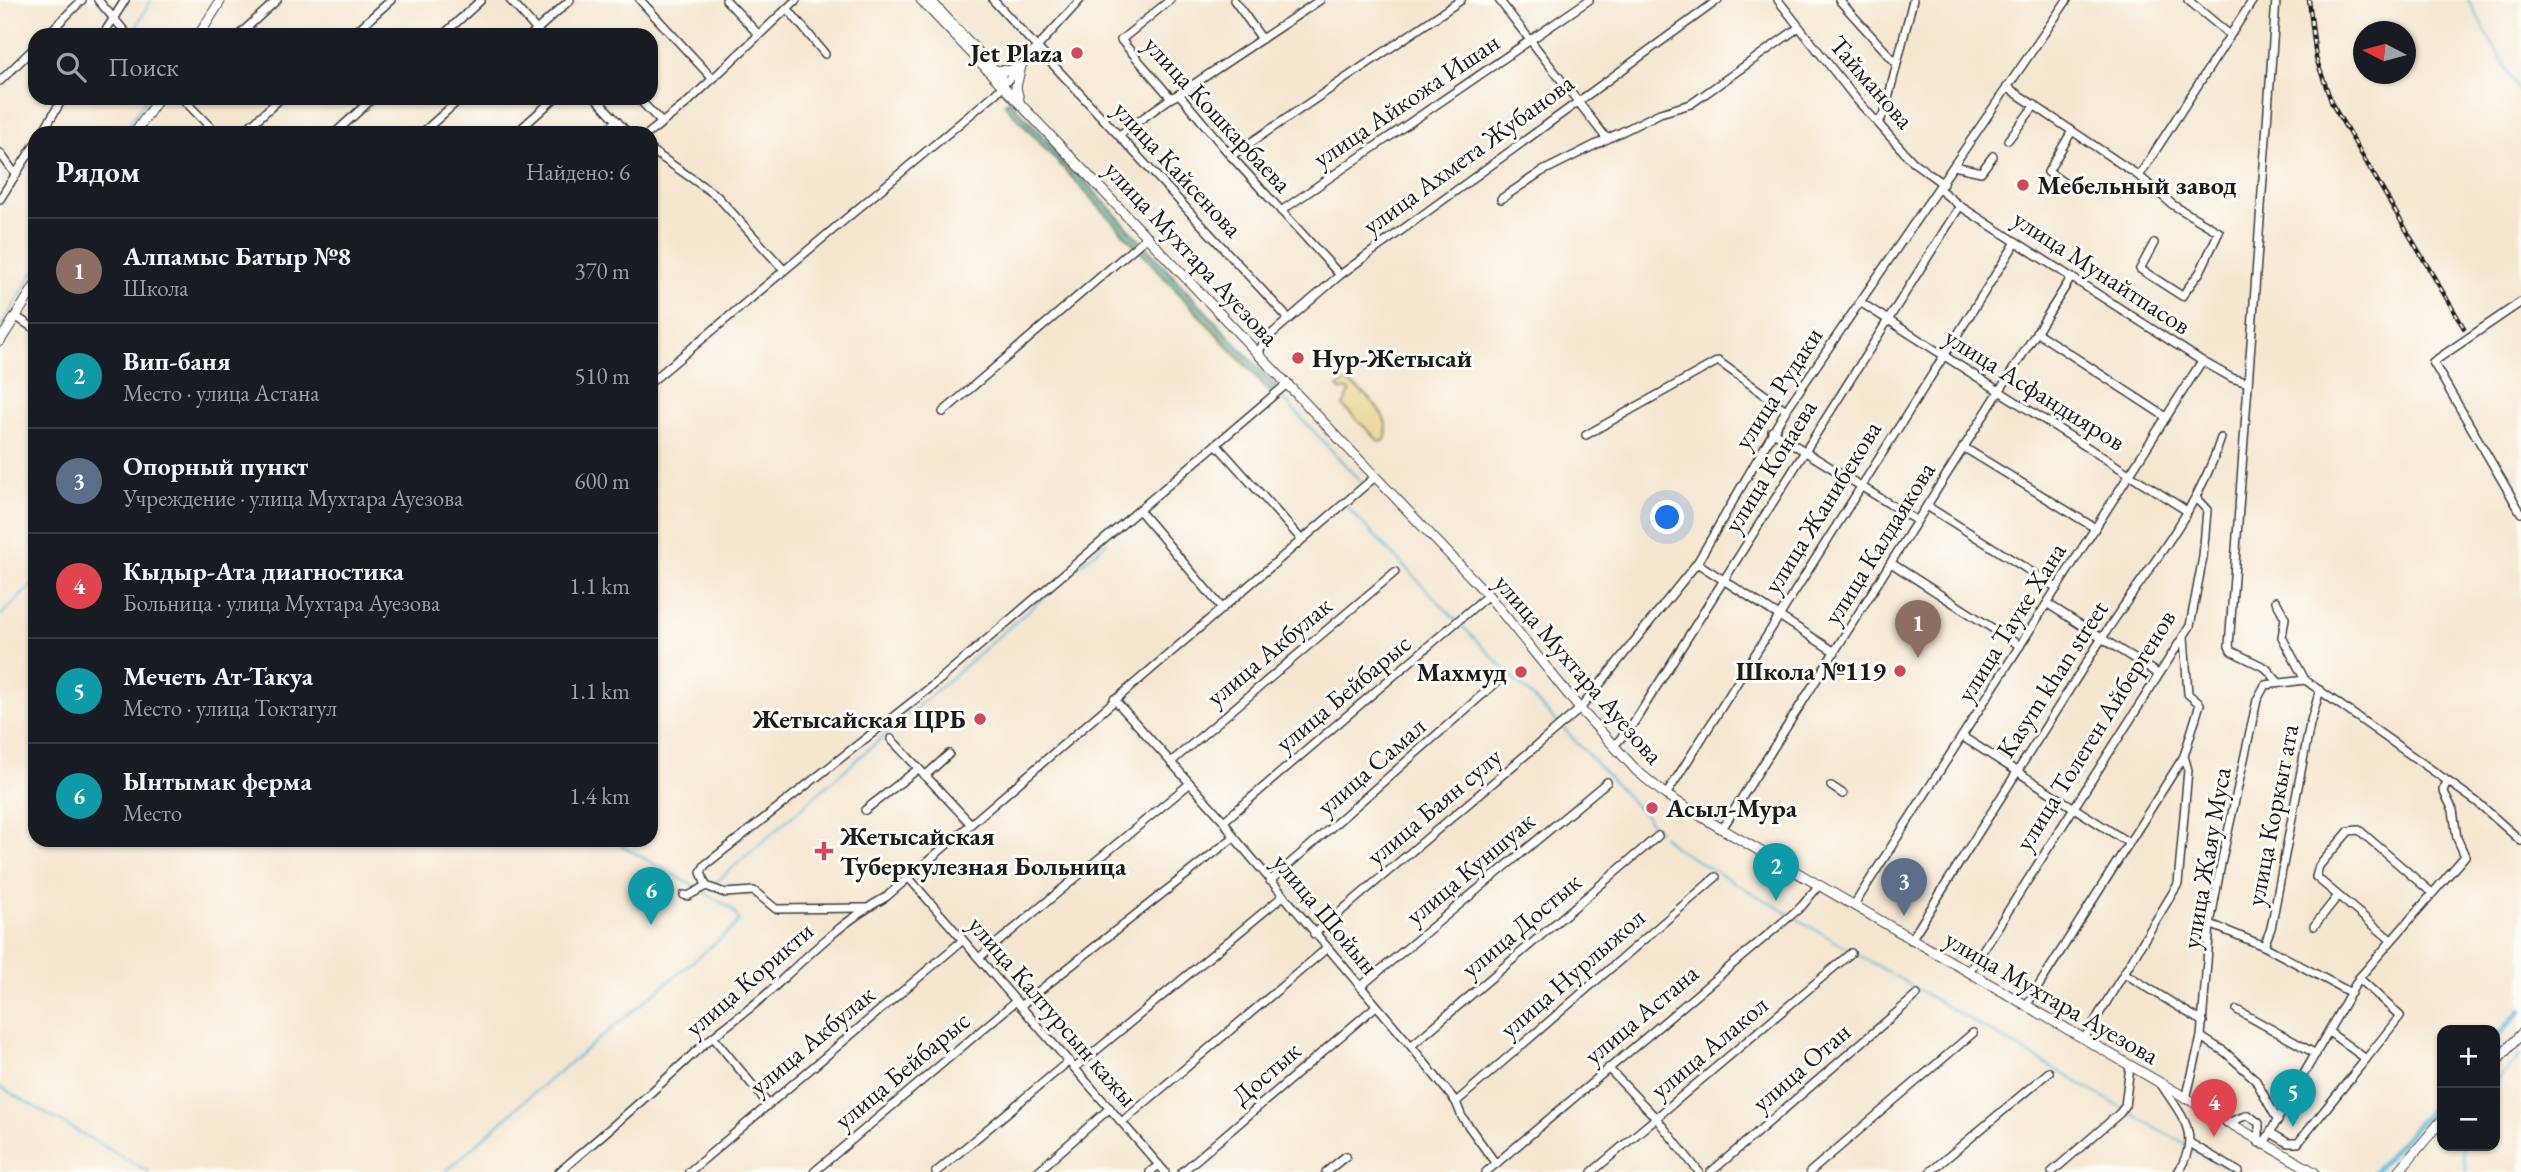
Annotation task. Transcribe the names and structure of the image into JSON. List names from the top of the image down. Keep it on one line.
{"streets":{"main road":["улица Мухтара Ауезова"],"street":["Тайманова","улица Айкожа Ишан","улица Кошкарбаева","улица Ахмета Жубанова","улица Кайсенова","улица Мунайтпасов","улица Рудаки","улица Асфандияров","улица Конаева","улица Жанибекова","улица Калдаякова","улица Тауке Хана","улица Акбулак","Kasym khan street","улица Бейбарыс","улица Толеген Айбергенов","улица Самал","улица Баян сулу","улица Коркыт ата","улица Жаяу Муса","улица Куншуак","улица Шойын","улица Достык","улица Нурлыжол","улица Корикти","улица Калтурсын кажы","улица Астана","улица Алакол","улица Отан","Достык"]},"crossings":[["Тайманова","улица Мунайтпасов"],["Тайманова","улица Рудаки"],["улица Айкожа Ишан","улица Кошкарбаева"],["улица Кошкарбаева","улица Ахмета Жубанова"],["улица Ахмета Жубанова","улица Кайсенова"],["улица Ахмета Жубанова","улица Мухтара Ауезова"],["улица Мухтара Ауезова","улица Рудаки"],["улица Мухтара Ауезова","улица Конаева"],["улица Мухтара Ауезова","улица Жанибекова"],["улица Мухтара Ауезова","улица Калдаякова"],["улица Мухтара Ауезова","улица Тауке Хана"],["улица Мухтара Ауезова","Kasym khan street"],["улица Мухтара Ауезова","улица Бейбарыс"],["улица Мухтара Ауезова","улица Толеген Айбергенов"],["улица Мухтара Ауезова","улица Баян сулу"],["улица Мухтара Ауезова","улица Жаяу Муса"],["улица Мухтара Ауезова","улица Корикти"],["улица Мухтара Ауезова","улица Астана"],["улица Мунайтпасов","улица Рудаки"],["улица Мунайтпасов","улица Конаева"],["улица Мунайтпасов","улица Жанибекова"],["улица Мунайтпасов","улица Калдаякова"],["улица Мунайтпасов","улица Тауке Хана"],["улица Рудаки","улица Асфандияров"],["улица Рудаки","улица Баян сулу"],["улица Асфандияров","улица Конаева"],["улица Асфандияров","улица Жанибекова"],["улица Асфандияров","улица Калдаякова"],["улица Асфандияров","улица Тауке Хана"],["улица Асфандияров","Kasym khan street"],["улица Акбулак","улица Шойын"],["улица Акбулак","улица Калтурсын кажы"],["Kasym khan street","улица Толеген Айбергенов"],["улица Бейбарыс","улица Шойын"],["улица Бейбарыс","улица Калтурсын кажы"],["улица Самал","улица Шойын"],["улица Баян сулу","улица Шойын"],["улица Куншуак","улица Шойын"],["улица Шойын","улица Достык"],["улица Шойын","улица Нурлыжол"],["улица Шойын","улица Корикти"],["улица Шойын","улица Астана"],["улица Шойын","Достык"],["улица Корикти","улица Калтурсын кажы"]],"places":{"other":["Jet Plaza","Мебельный завод","Нур-Жетысай","Школа №119","Махмуд","Жетысайская ЦРБ","Асыл-Мура"],"health":["Жетысайская Туберкулезная Больница"]},"north":"left","page":{"search":"Поиск","heading":["Рядом","Найдено: 6"],"list":[{"mark":"1","name":"Алпамыс Батыр №8","note":"Школа","value":"370 m"},{"mark":"2","name":"Вип-баня","note":"Место · улица Астана","value":"510 m"},{"mark":"3","name":"Опорный пункт","note":"Учреждение · улица Мухтара Ауезова","value":"600 m"},{"mark":"4","name":"Кыдыр-Ата диагностика","note":"Больница · улица Мухтара Ауезова","value":"1.1 km"},{"mark":"5","name":"Мечеть Ат-Такуа","note":"Место · улица Токтагул","value":"1.1 km"},{"mark":"6","name":"Ынтымак ферма","note":"Место","value":"1.4 km"}],"pins":["1","2","3","6","5","4"],"map_buttons":["+","−"]}}
